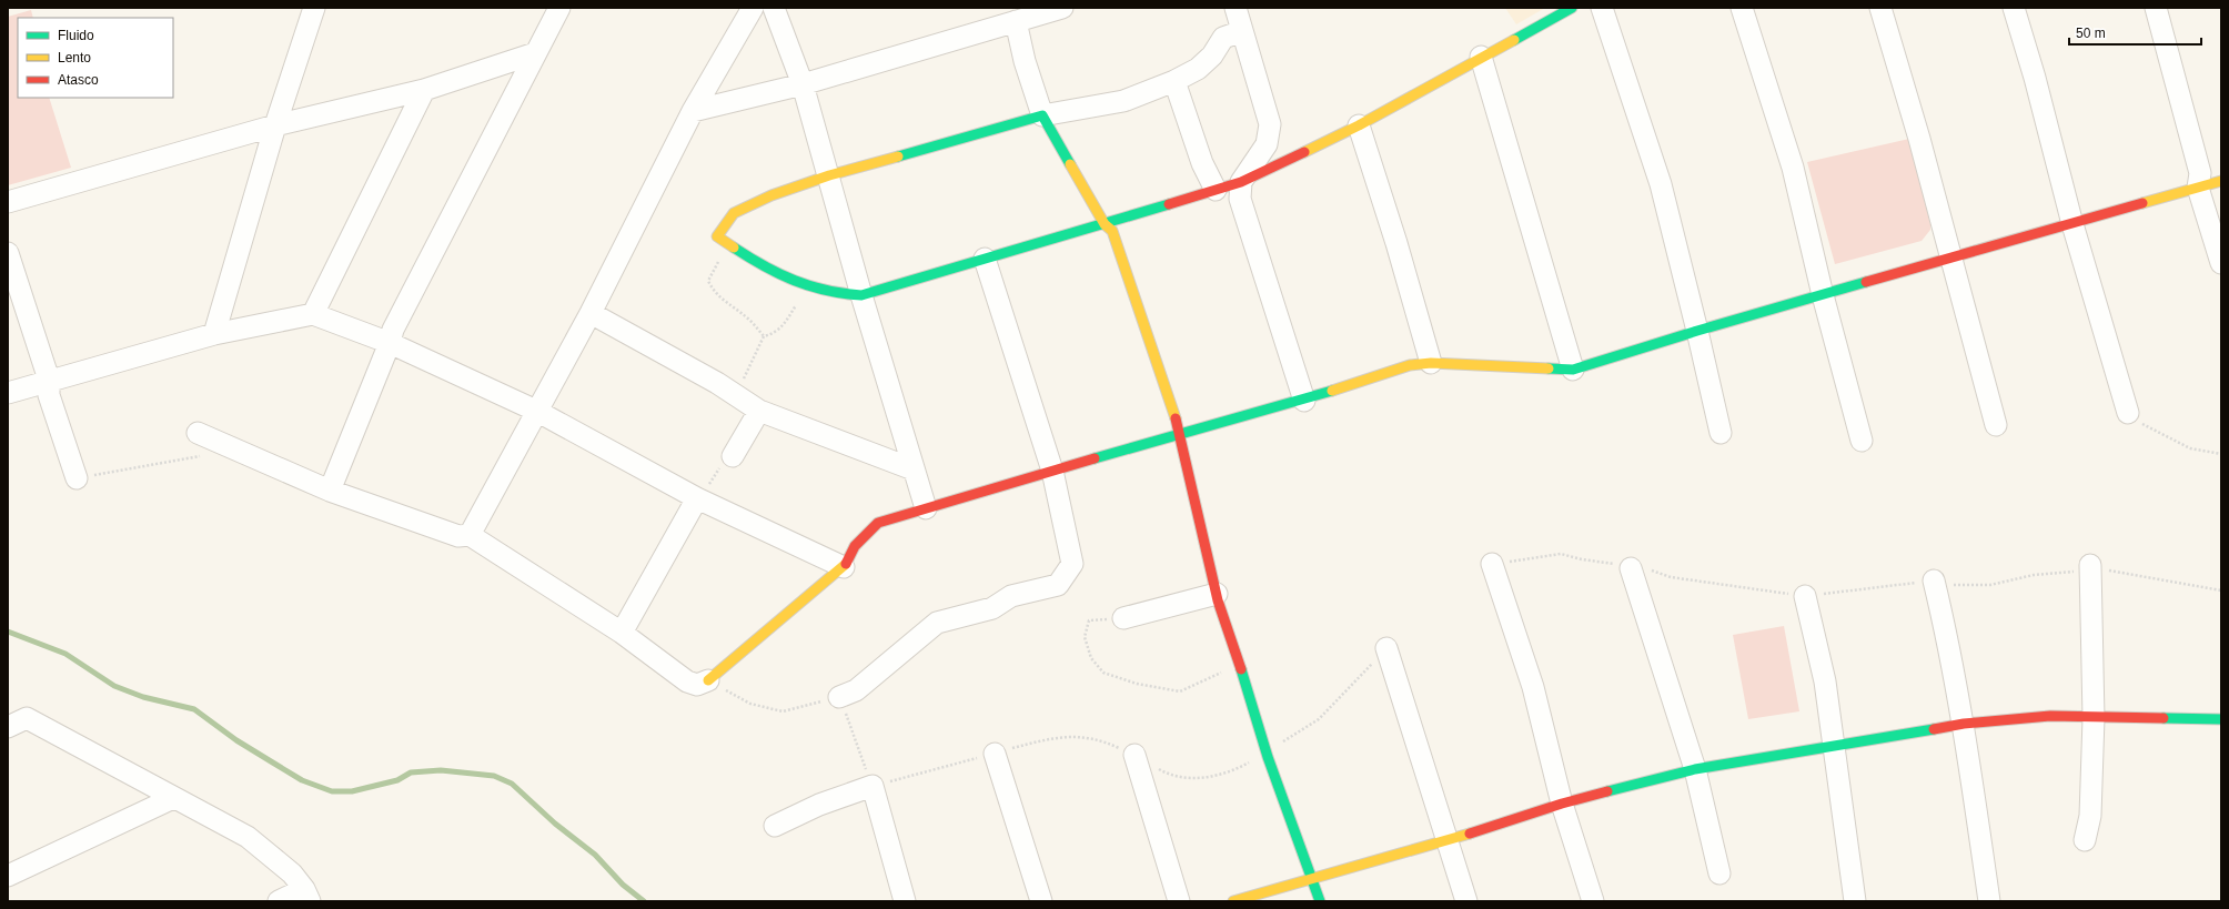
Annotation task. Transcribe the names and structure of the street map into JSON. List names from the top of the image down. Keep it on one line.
{"legend":["Fluido","Lento","Atasco"],"scale_bar":"50 m"}
